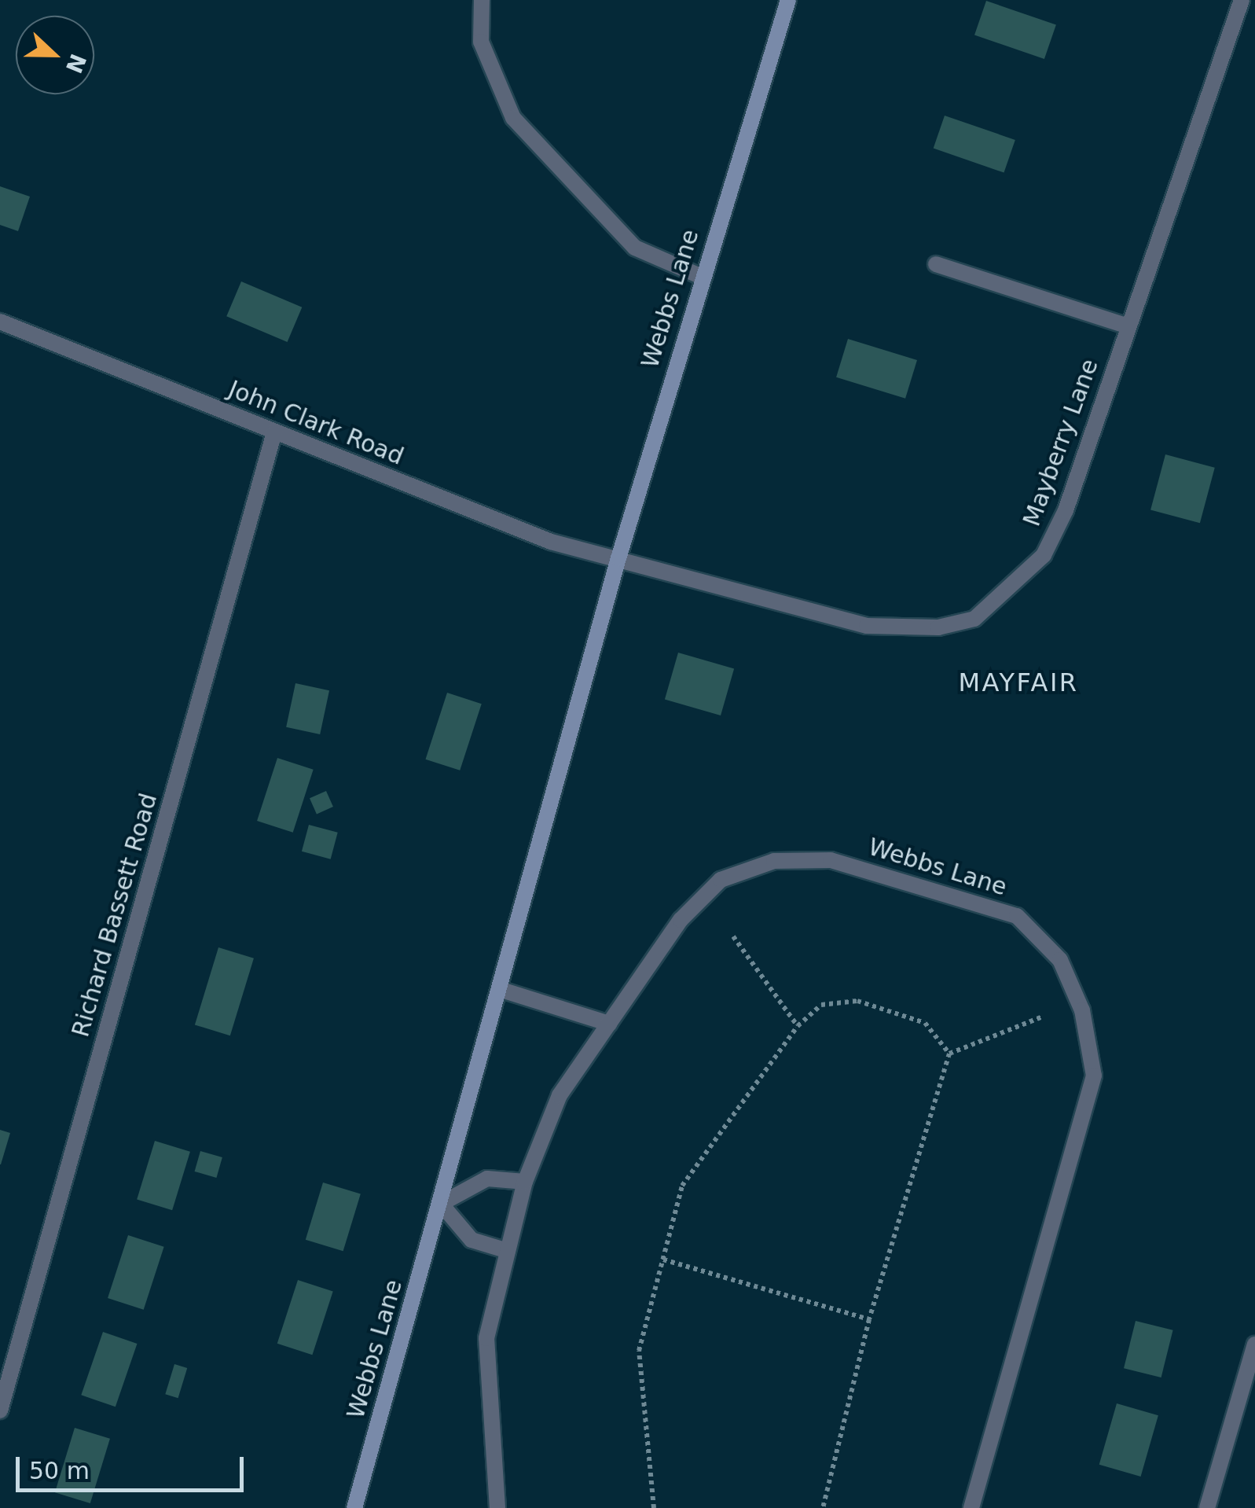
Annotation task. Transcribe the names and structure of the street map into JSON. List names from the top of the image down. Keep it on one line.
{"streets":{"street":["Webbs Lane","John Clark Road","Mayberry Lane","Richard Bassett Road"]},"crossings":[["Webbs Lane","John Clark Road"],["Webbs Lane","Mayberry Lane"],["John Clark Road","Mayberry Lane"],["John Clark Road","Richard Bassett Road"]],"districts":["MAYFAIR"],"scale_bar":"50 m","north":"right"}
